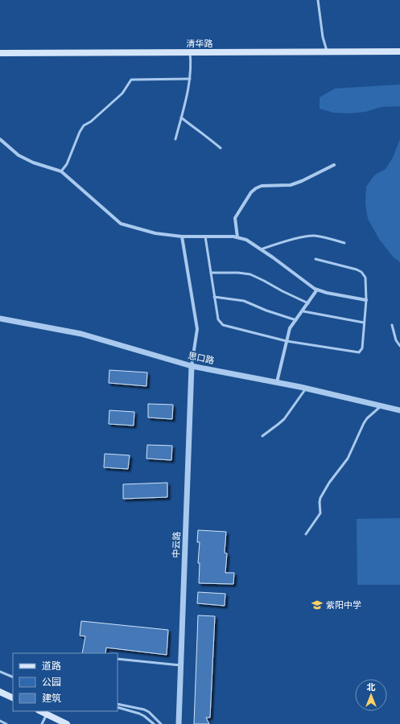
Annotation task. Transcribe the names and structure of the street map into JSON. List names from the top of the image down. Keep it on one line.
{"streets":{"main road":["清华路"],"street":["思口路","中云路"]},"crossings":[["思口路","中云路"]],"places":{"school or university":["紫阳中学"]},"legend":["道路","公园","建筑"],"north":"top"}
